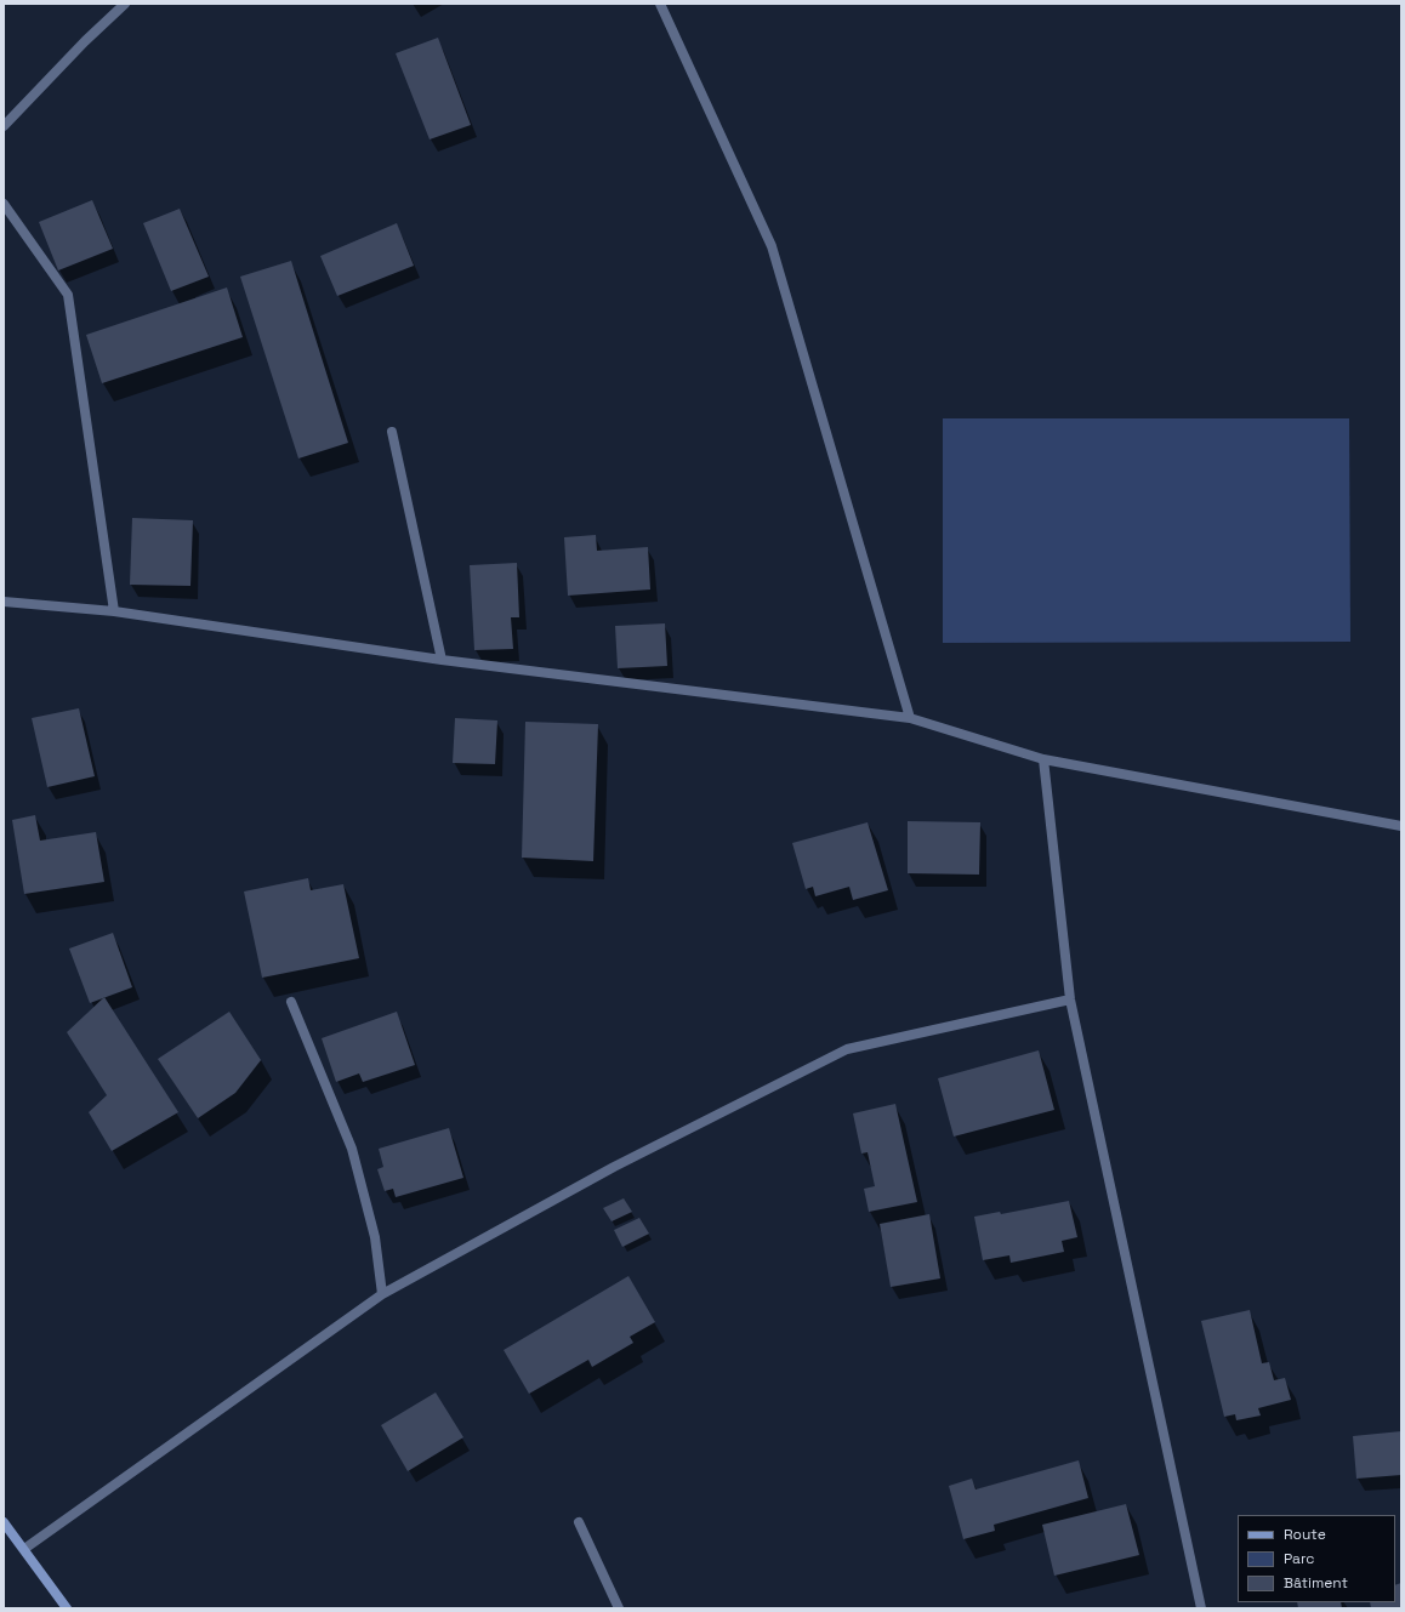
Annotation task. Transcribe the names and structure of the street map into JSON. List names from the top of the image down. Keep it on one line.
{"legend":["Route","Parc","Bâtiment"]}
